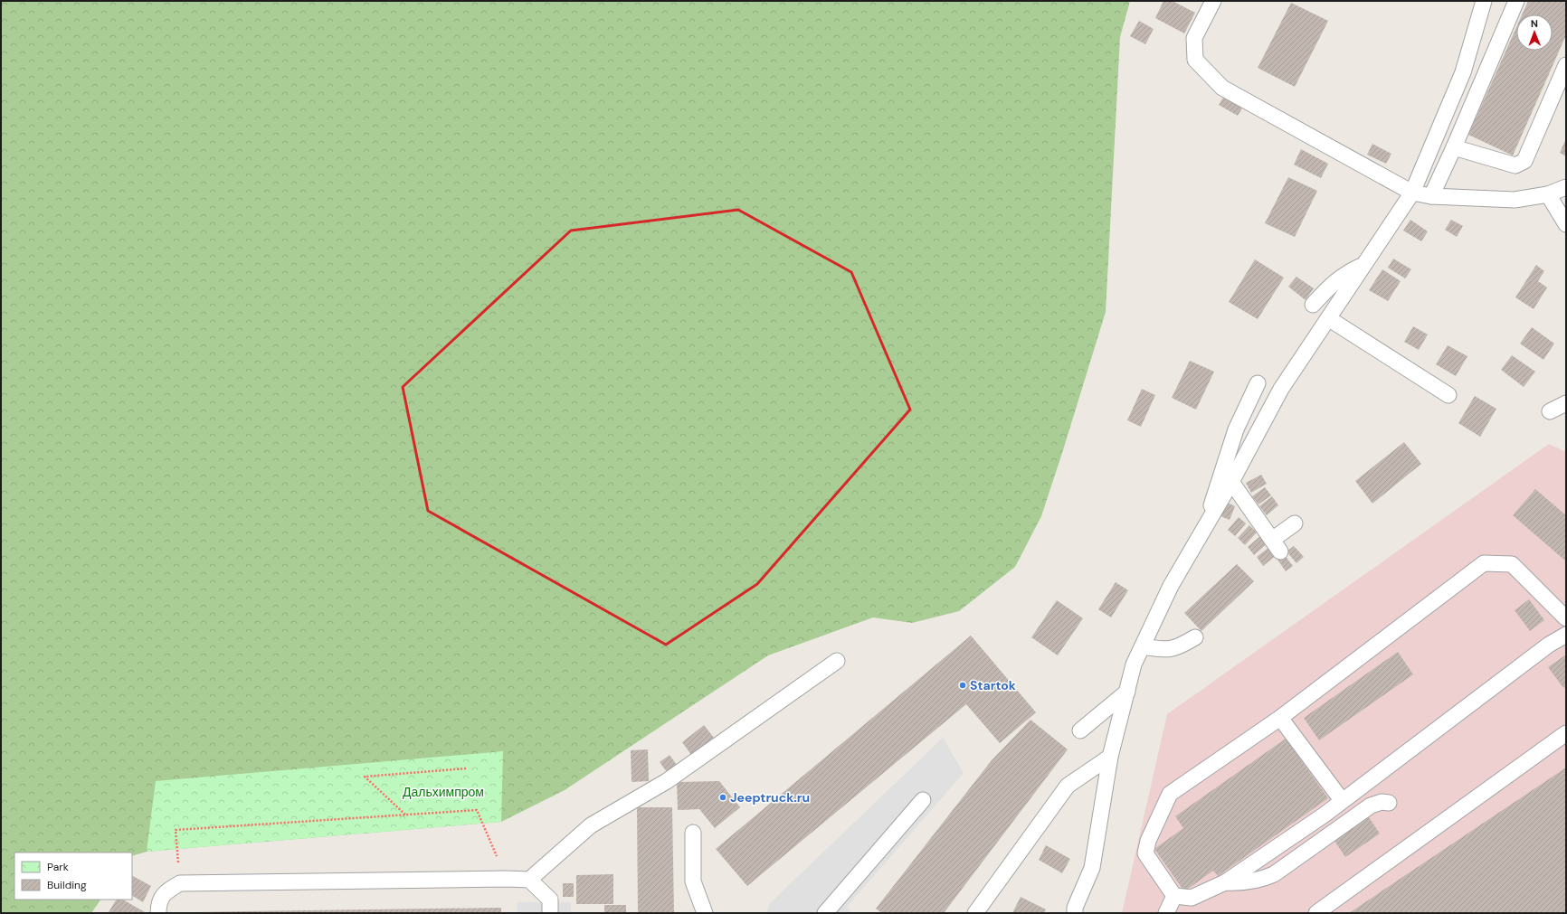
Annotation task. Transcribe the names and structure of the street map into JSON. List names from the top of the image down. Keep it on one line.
{"parks":["Дальхимпром"],"places":["Startok","Jeeptruck.ru"],"legend":["Park","Building"],"north":"top"}
